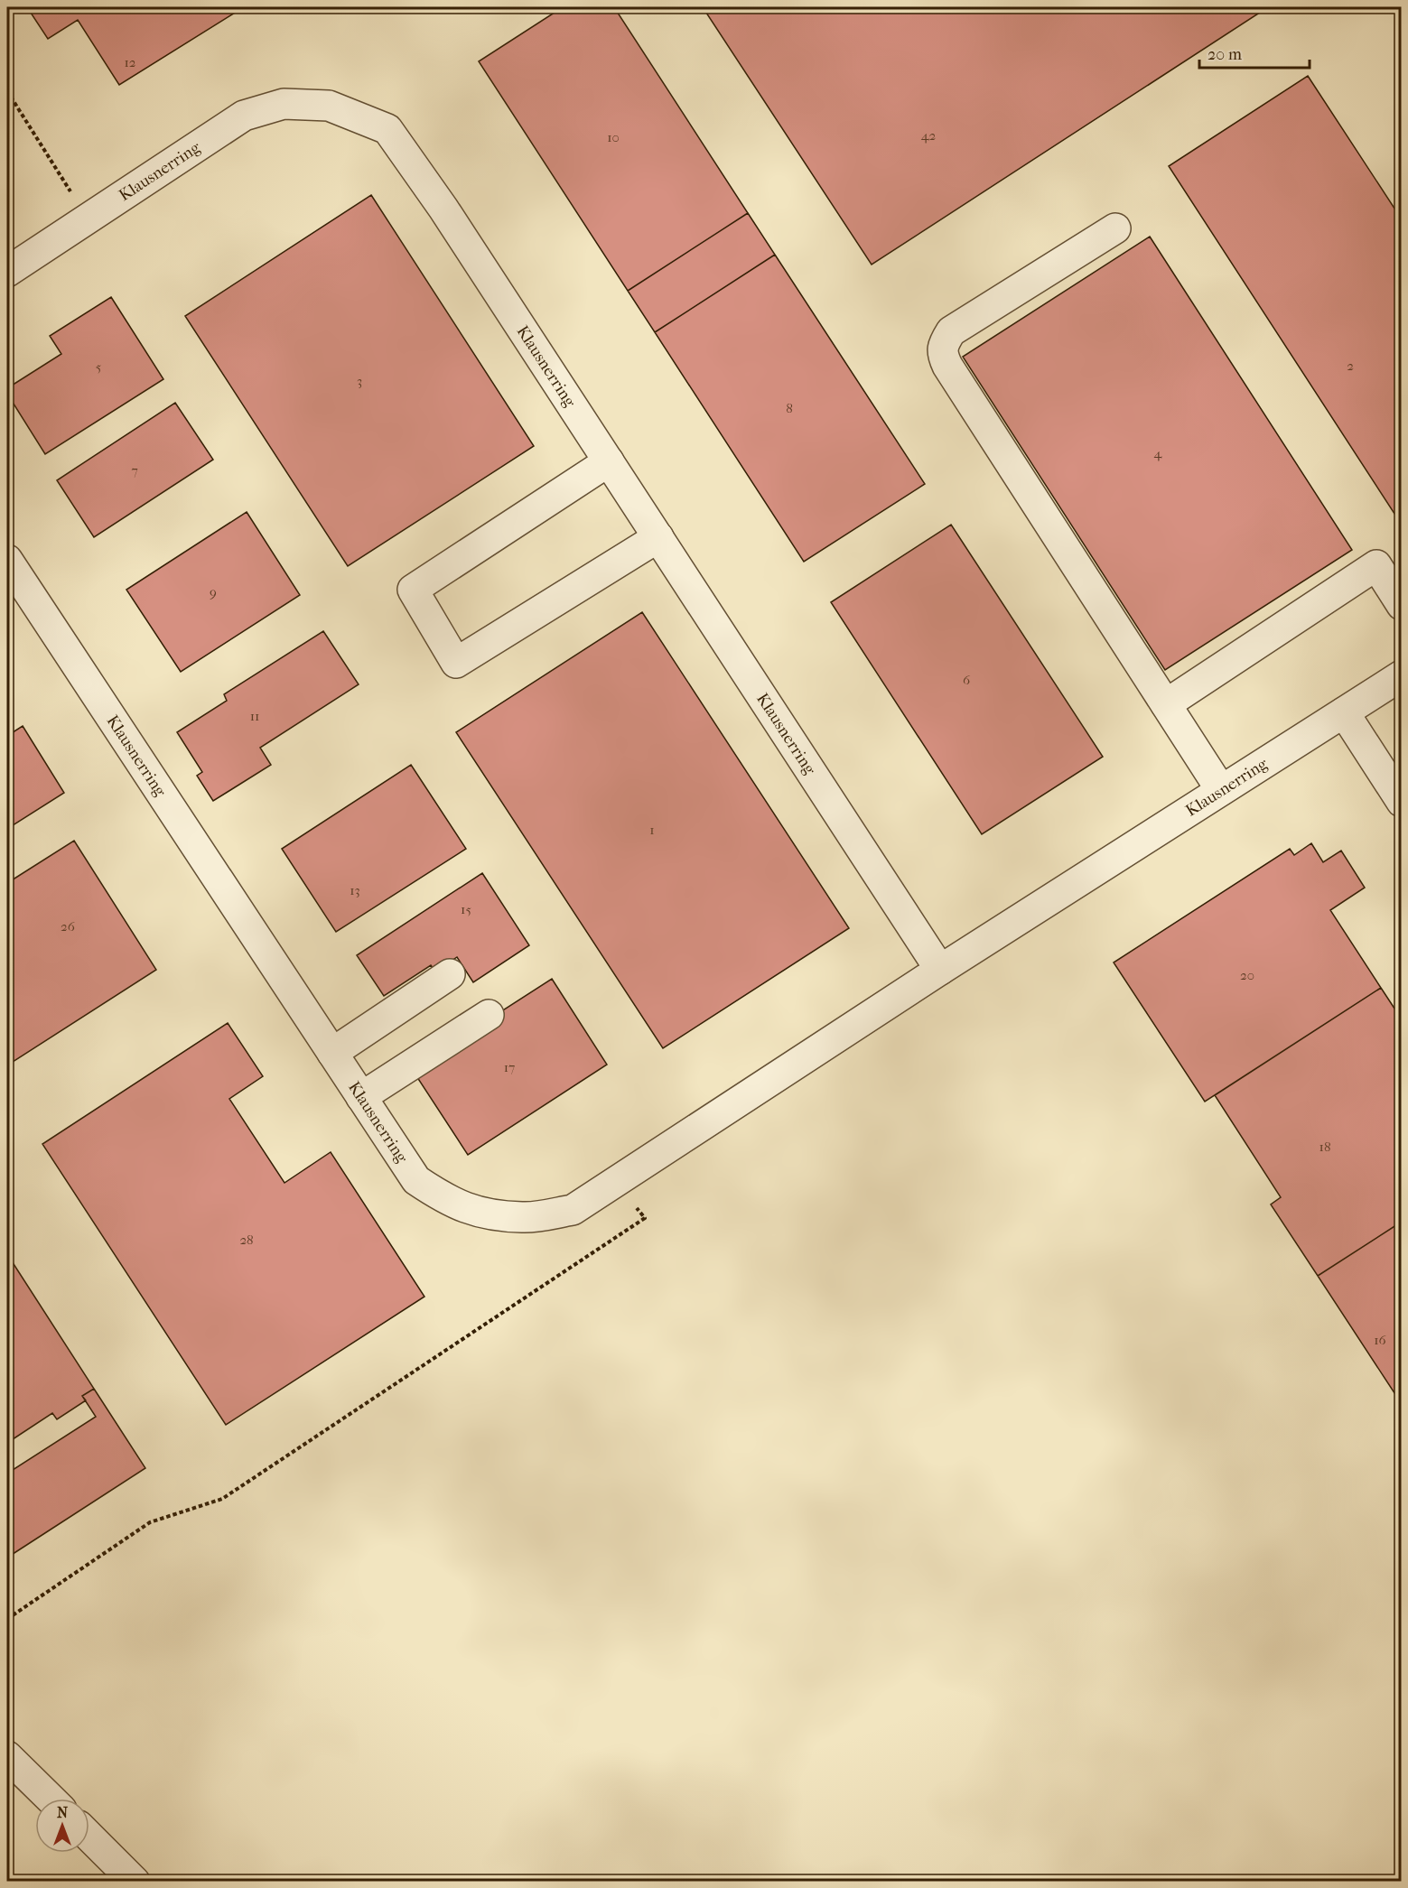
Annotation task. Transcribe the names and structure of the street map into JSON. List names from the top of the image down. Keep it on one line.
{"streets":{"street":["Klausnerring"]},"house_numbers":["12","42","10","2","5","3","8","4","7","9","6","11","1","13","15","26","20","17","18","28","16"],"scale_bar":"20 m","north":"top"}
